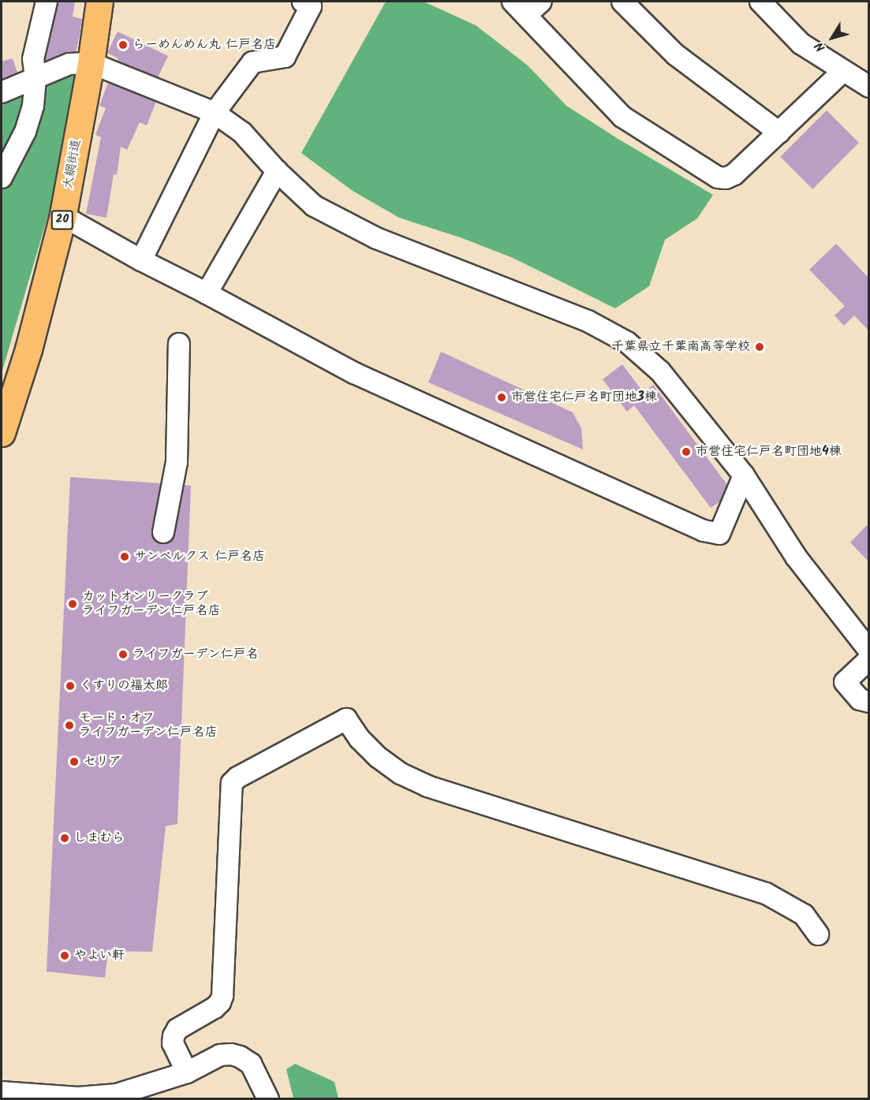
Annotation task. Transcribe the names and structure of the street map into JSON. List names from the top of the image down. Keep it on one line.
{"streets":{"main road":["大網街道","20"]},"places":["らーめんめん丸 仁戸名店","千葉県立千葉南高等学校","市営住宅仁戸名町団地3棟","市営住宅仁戸名町団地4棟","サンベルクス 仁戸名店","カットオンリークラブ ライフガーデン仁戸名店","ライフガーデン仁戸名","くすりの福太郎","モード・オフ ライフガーデン仁戸名店","セリア","しまむら","やよい軒"],"north":"bottom left"}
